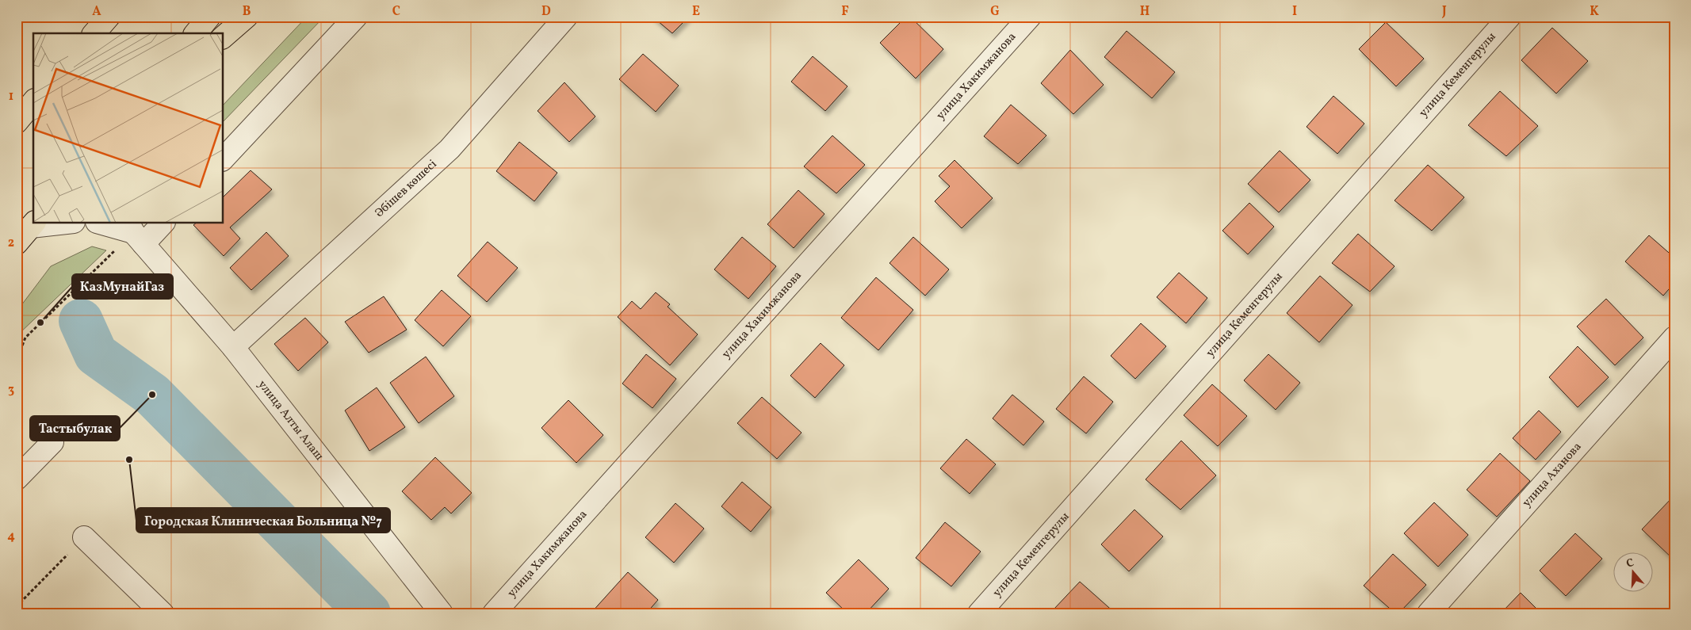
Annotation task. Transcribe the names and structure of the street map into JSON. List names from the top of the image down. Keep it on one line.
{"streets":{"street":["улица Кеменгерулы","улица Хакимжанова","Әбішев көшесі","улица Алты Алаш","улица Аханова"]},"crossings":[["Әбішев көшесі","улица Алты Алаш"]],"places":["КазМунайГаз","Тастыбулак","Городская Клиническая Больница №7"],"north":"top","grid":{"columns":["A","B","C","D","E","F","G","H","I","J","K"],"rows":["1","2","3","4"]}}
